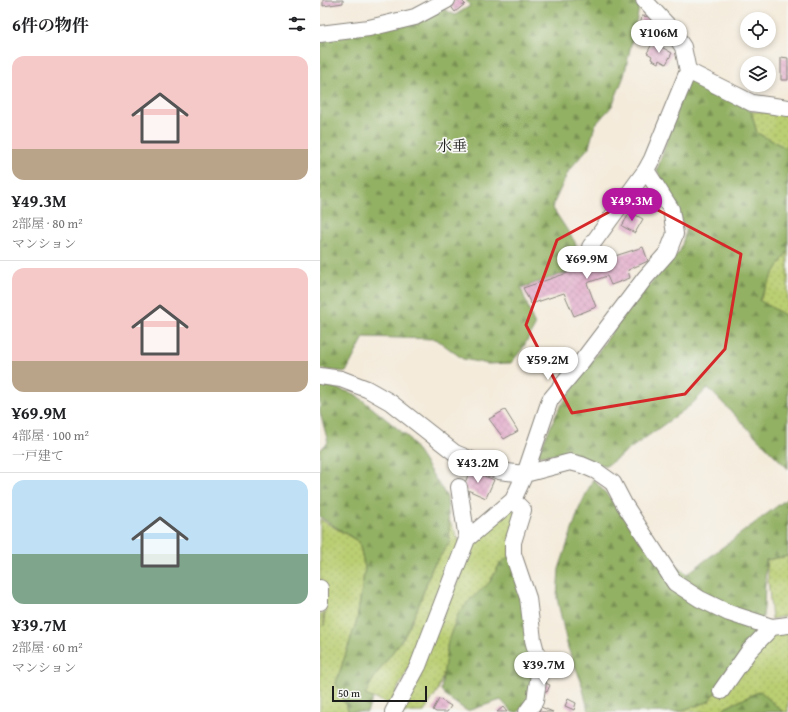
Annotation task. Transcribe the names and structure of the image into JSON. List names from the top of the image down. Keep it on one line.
{"districts":["水垂"],"scale_bar":"50 m","page":{"heading":"6件の物件","price":["¥106M","¥49.3M","¥69.9M","¥59.2M","¥43.2M","¥39.7M"],"list":[{"name":"¥49.3M","note":"2部屋 · 80 m² · マンション"},{"name":"¥69.9M","note":"4部屋 · 100 m² · 一戸建て"},{"name":"¥39.7M","note":"2部屋 · 60 m² · マンション"}],"scale":"50 m"}}
